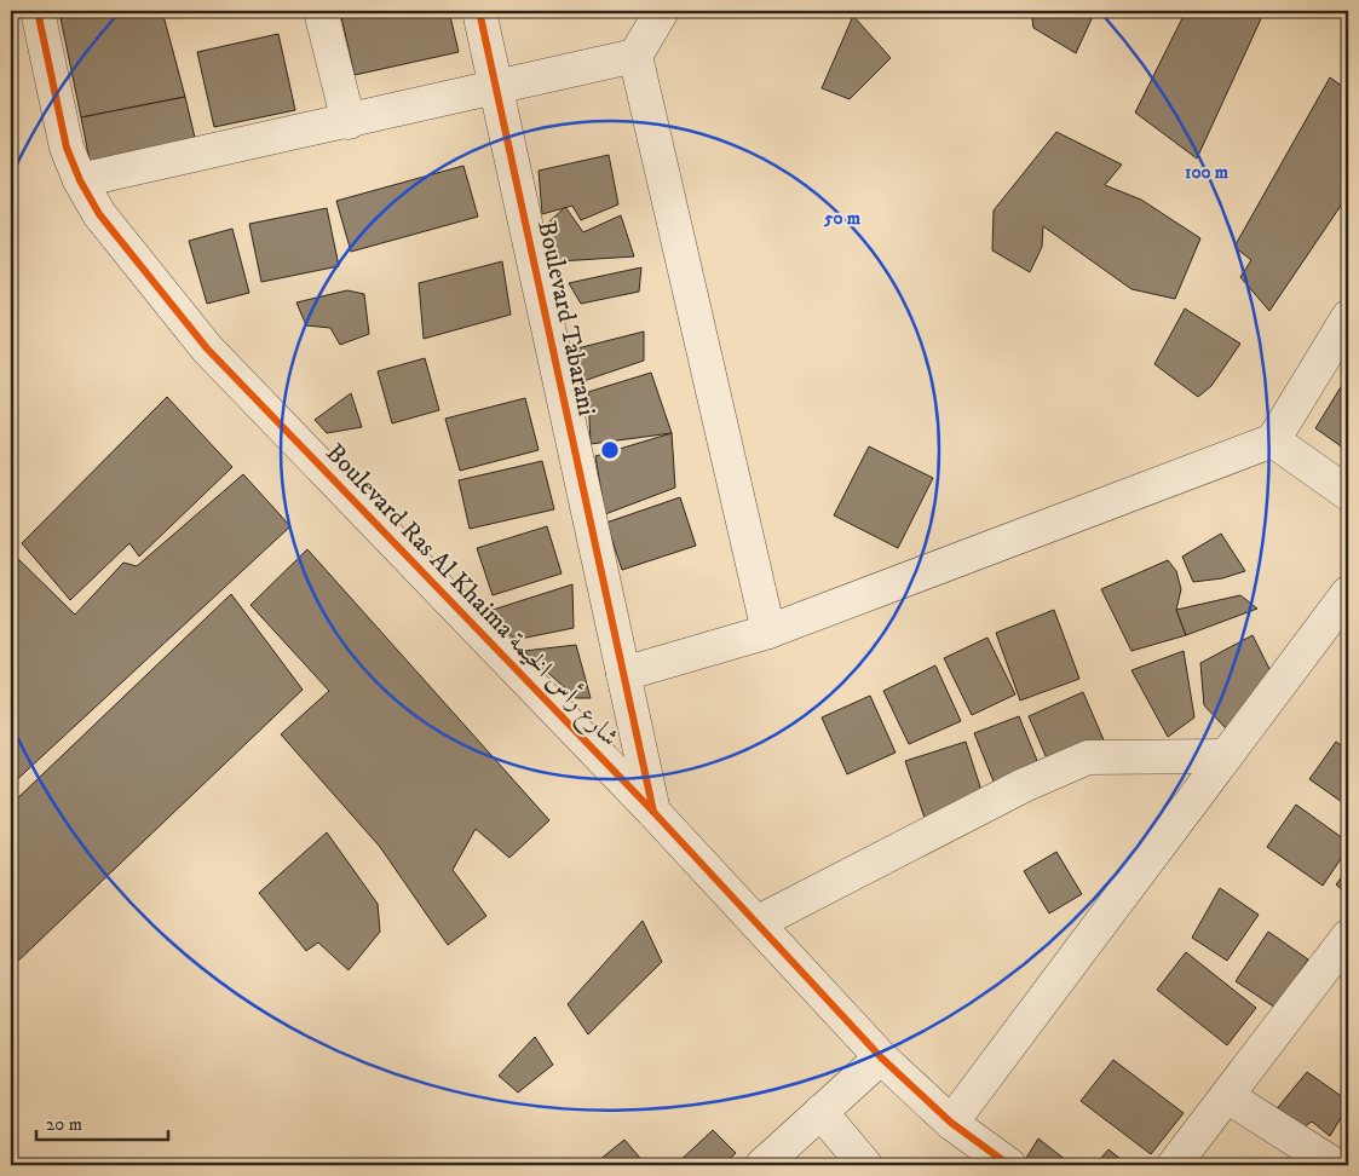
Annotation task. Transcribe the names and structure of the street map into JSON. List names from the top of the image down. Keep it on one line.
{"streets":{"street":["Boulevard Tabarani","Boulevard Ras Al Khaima شارع رأس الخيمة"]},"crossings":[["Boulevard Tabarani","Boulevard Ras Al Khaima شارع رأس الخيمة"]],"scale_bar":"20 m","rings":["100 m","50 m"]}
